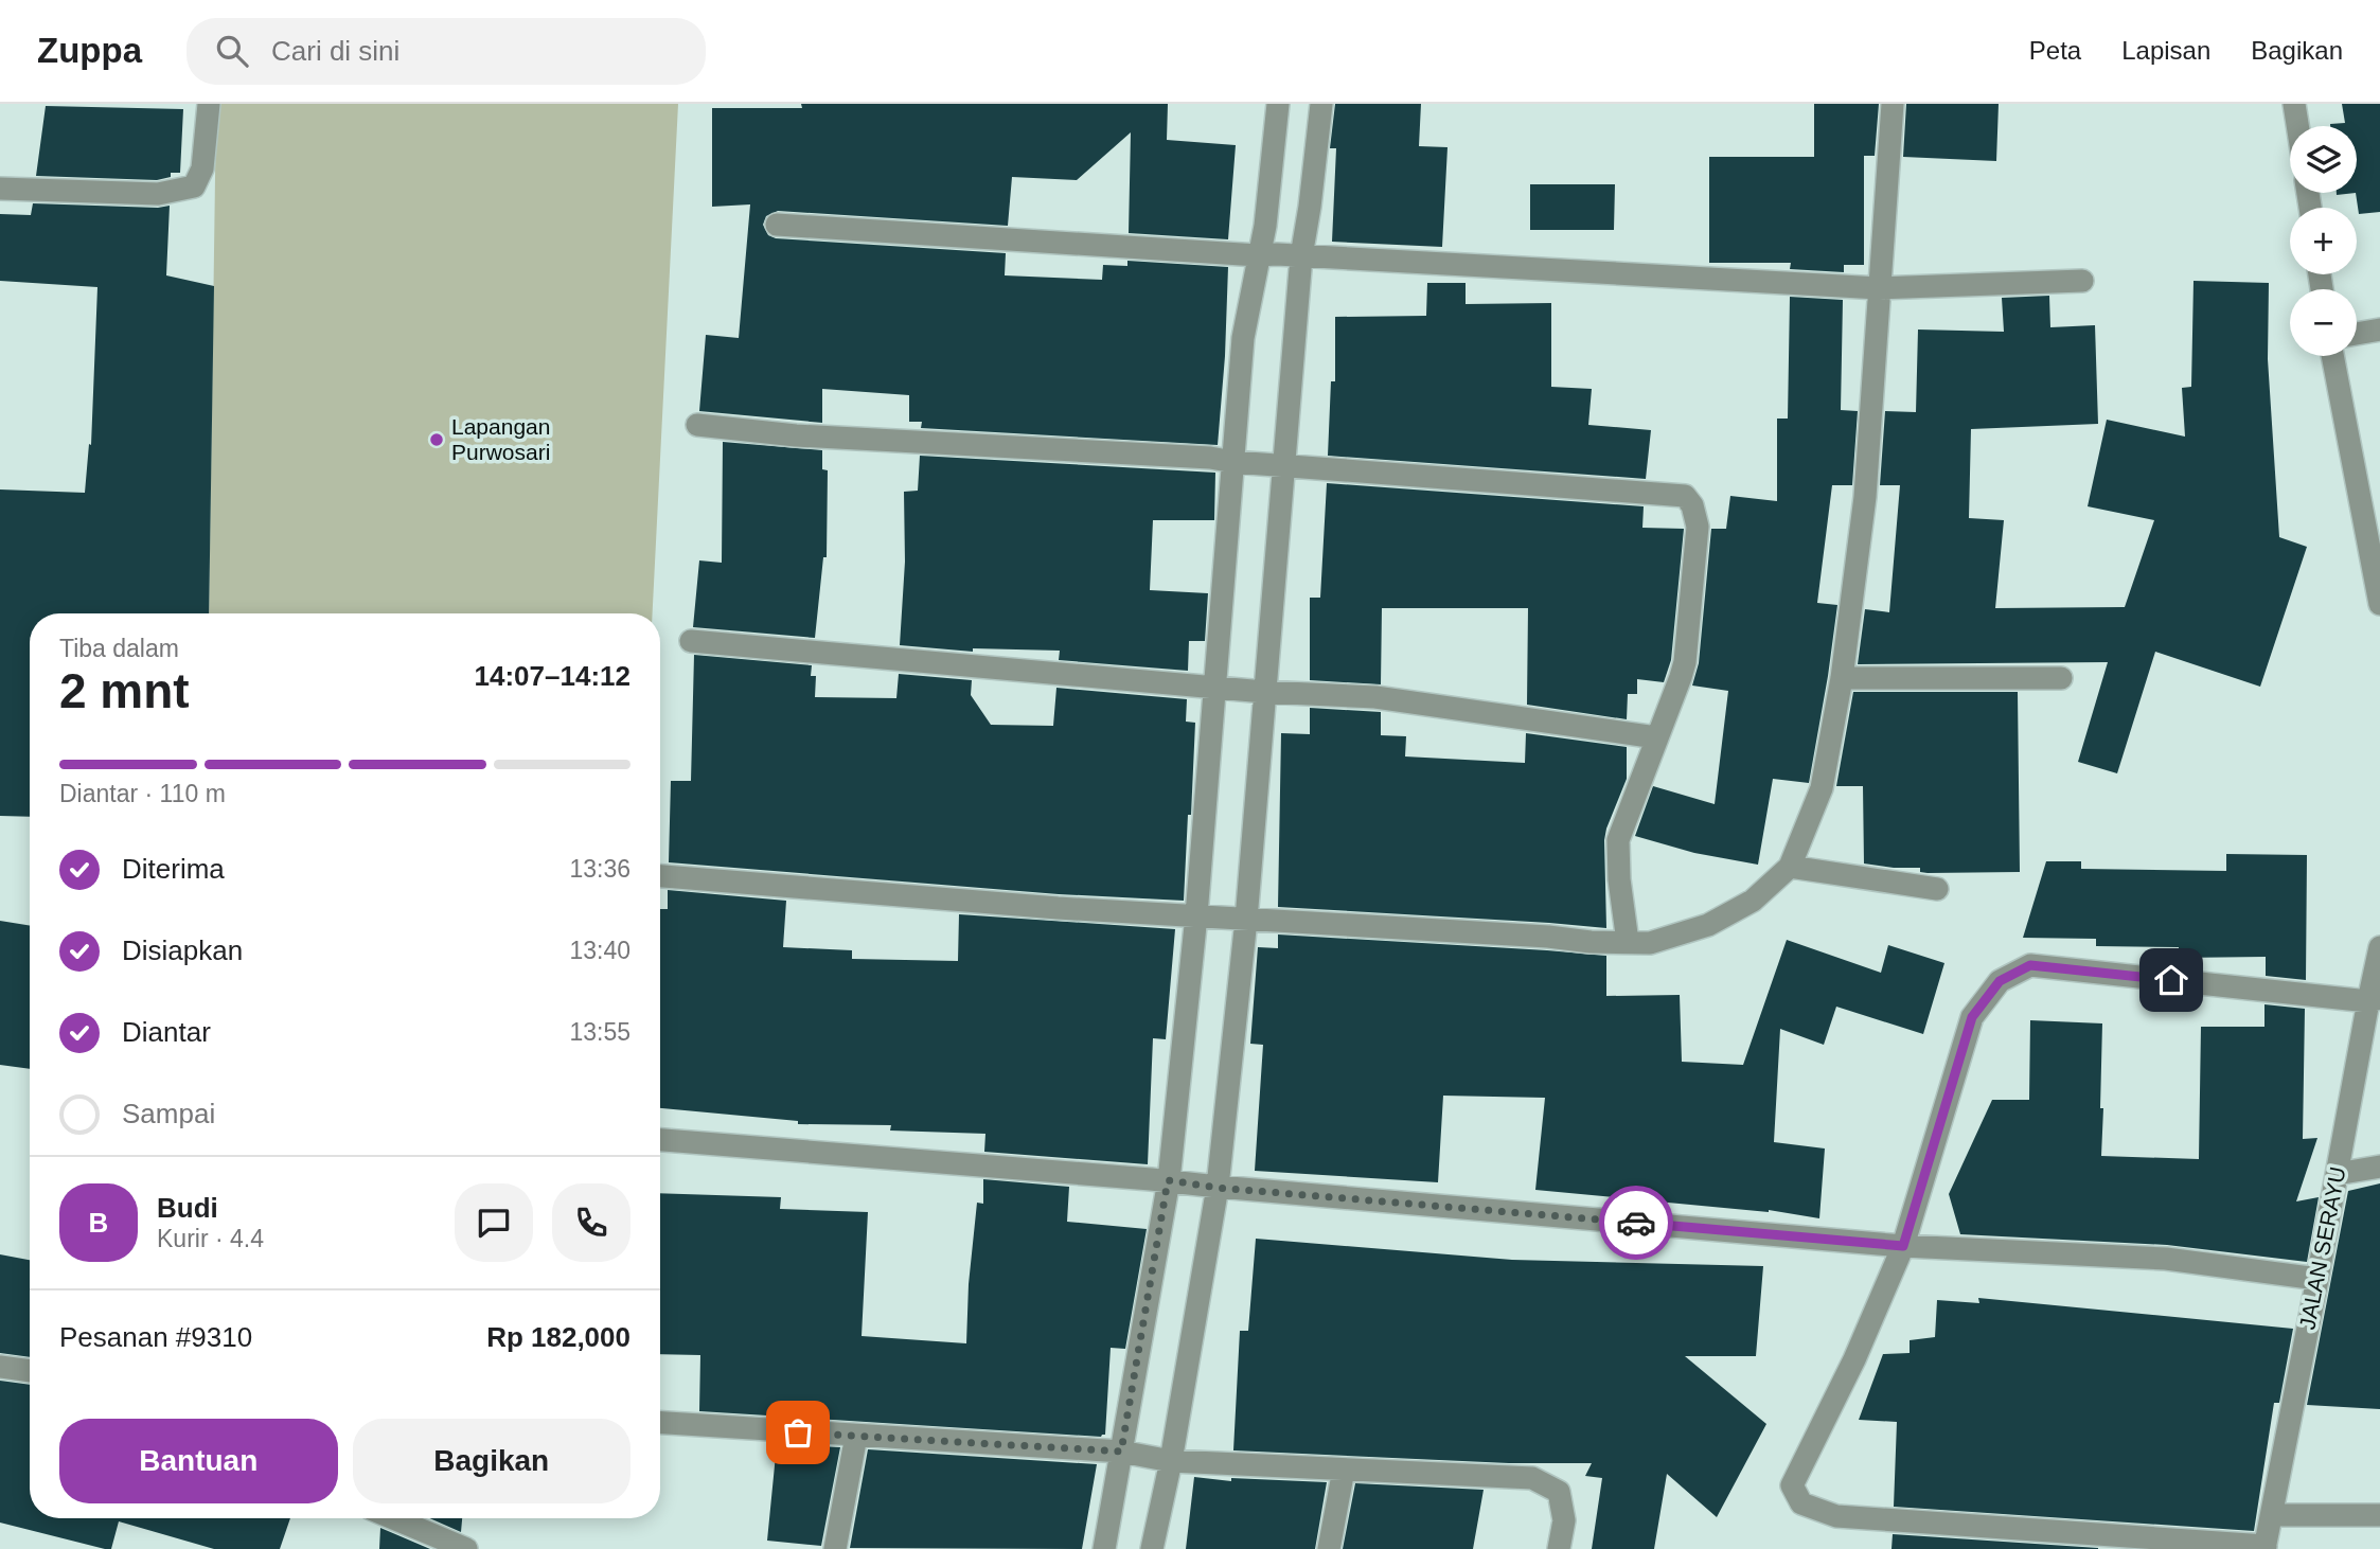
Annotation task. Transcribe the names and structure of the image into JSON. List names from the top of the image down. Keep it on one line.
{"streets":{"street":["JALAN SERAYU"]},"places":["Lapangan Purwosari"],"page":{"header":"Zuppa","search":"Cari di sini","nav":["Peta","Lapisan","Bagikan"],"map_buttons":["+","−"],"heading":["2 mnt","Tiba dalam","14:07–14:12"],"panel":["Budi","Kurir · 4.4","Pesanan #9310","Rp 182,000"],"bar":"Diantar · 110 m","list":[["Diterima","13:36"],["Disiapkan","13:40"],["Diantar","13:55"],"Sampai"],"round":"B","buttons":["Bantuan","Bagikan"]}}
